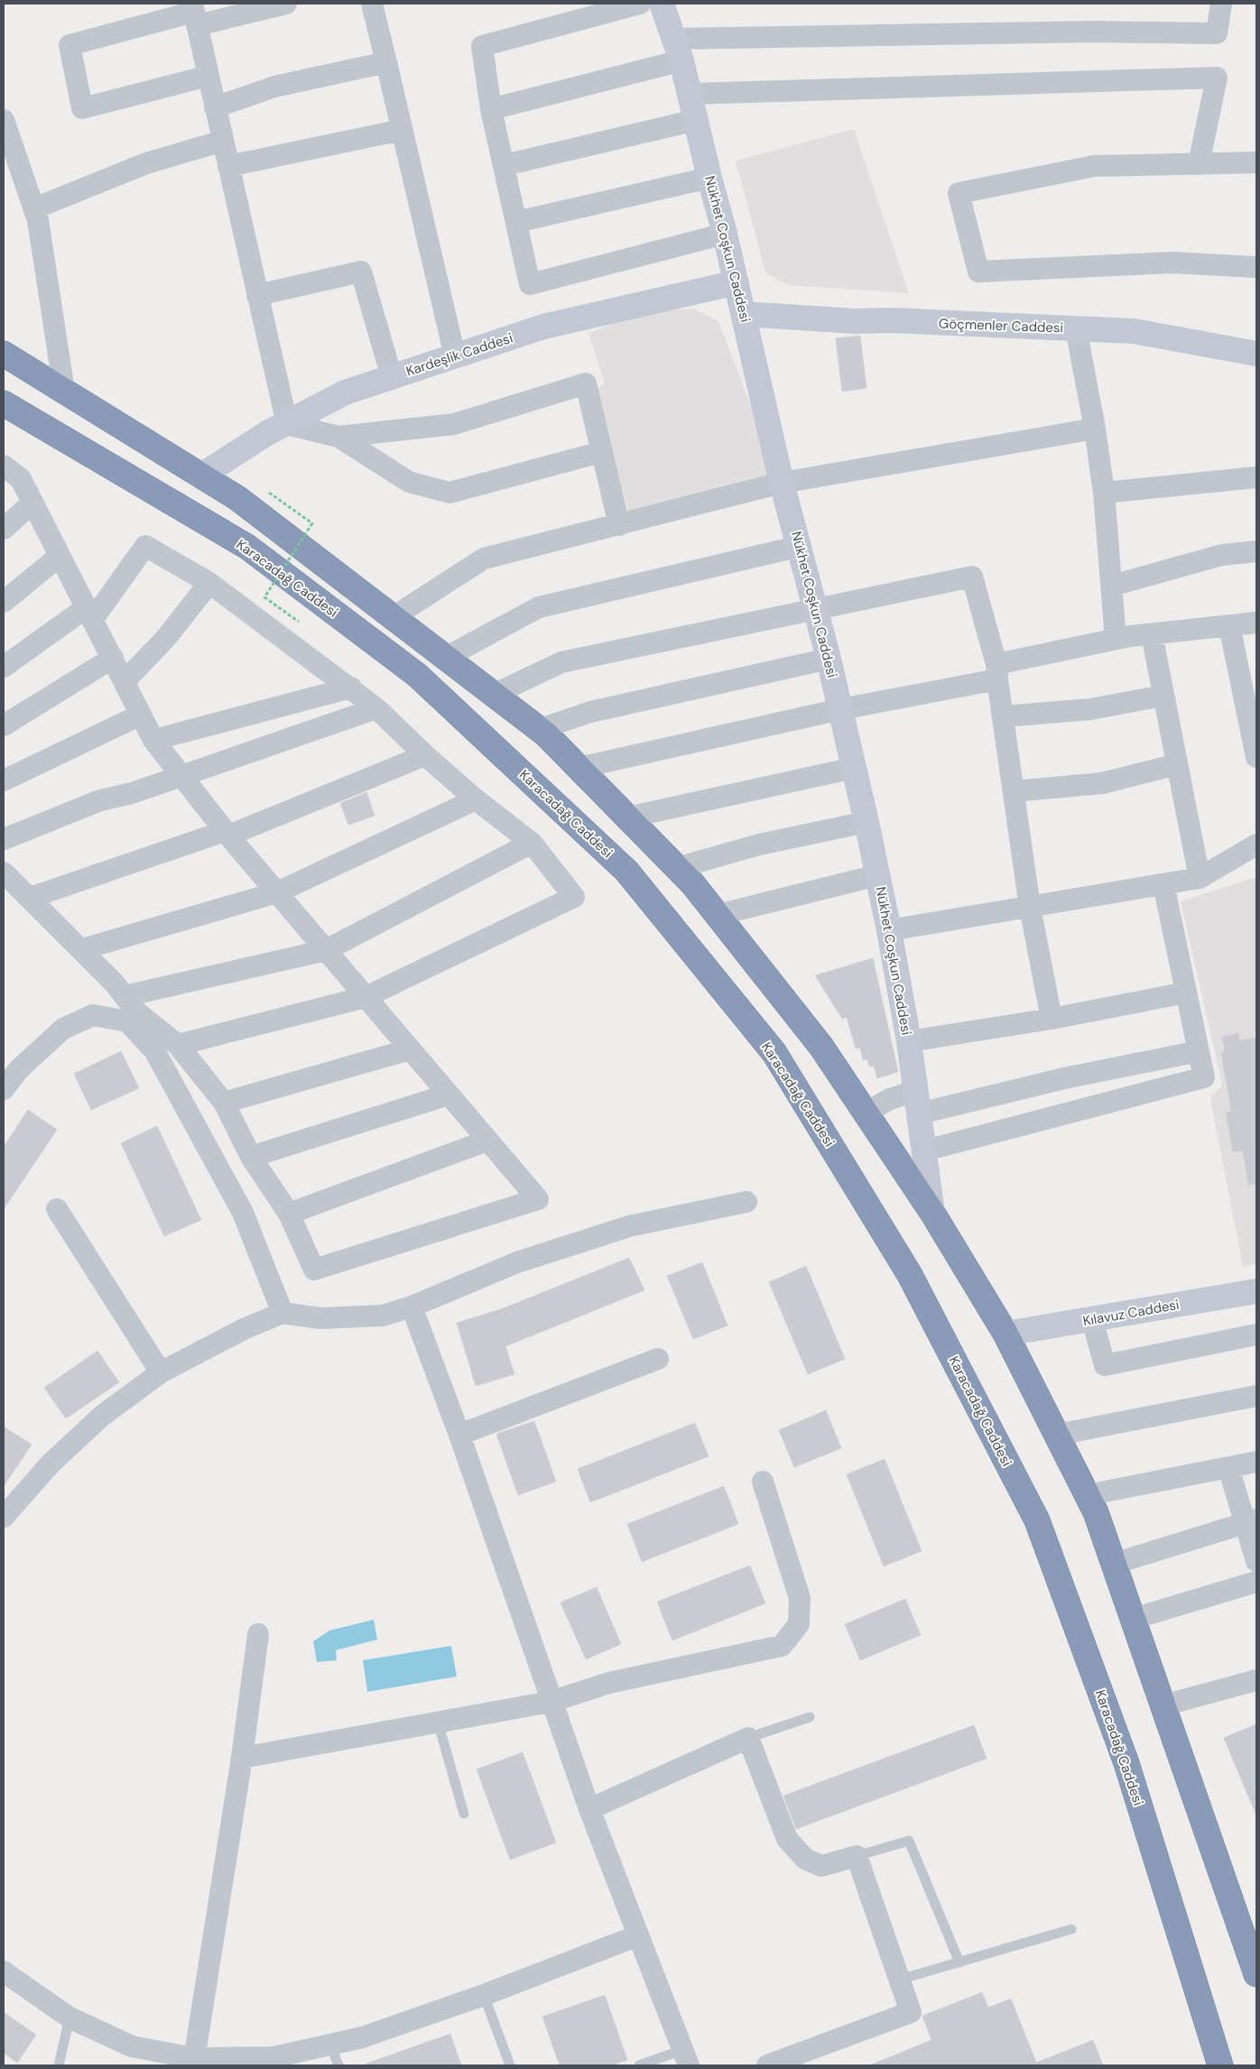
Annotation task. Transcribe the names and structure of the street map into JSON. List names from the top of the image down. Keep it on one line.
{"streets":{"highway":["Karacadağ Caddesi"],"street":["Nükhet Coşkun Caddesi","Göçmenler Caddesi","Kardeşlik Caddesi","Kılavuz Caddesi"]},"crossings":[["Nükhet Coşkun Caddesi","Göçmenler Caddesi"],["Nükhet Coşkun Caddesi","Kardeşlik Caddesi"]]}
